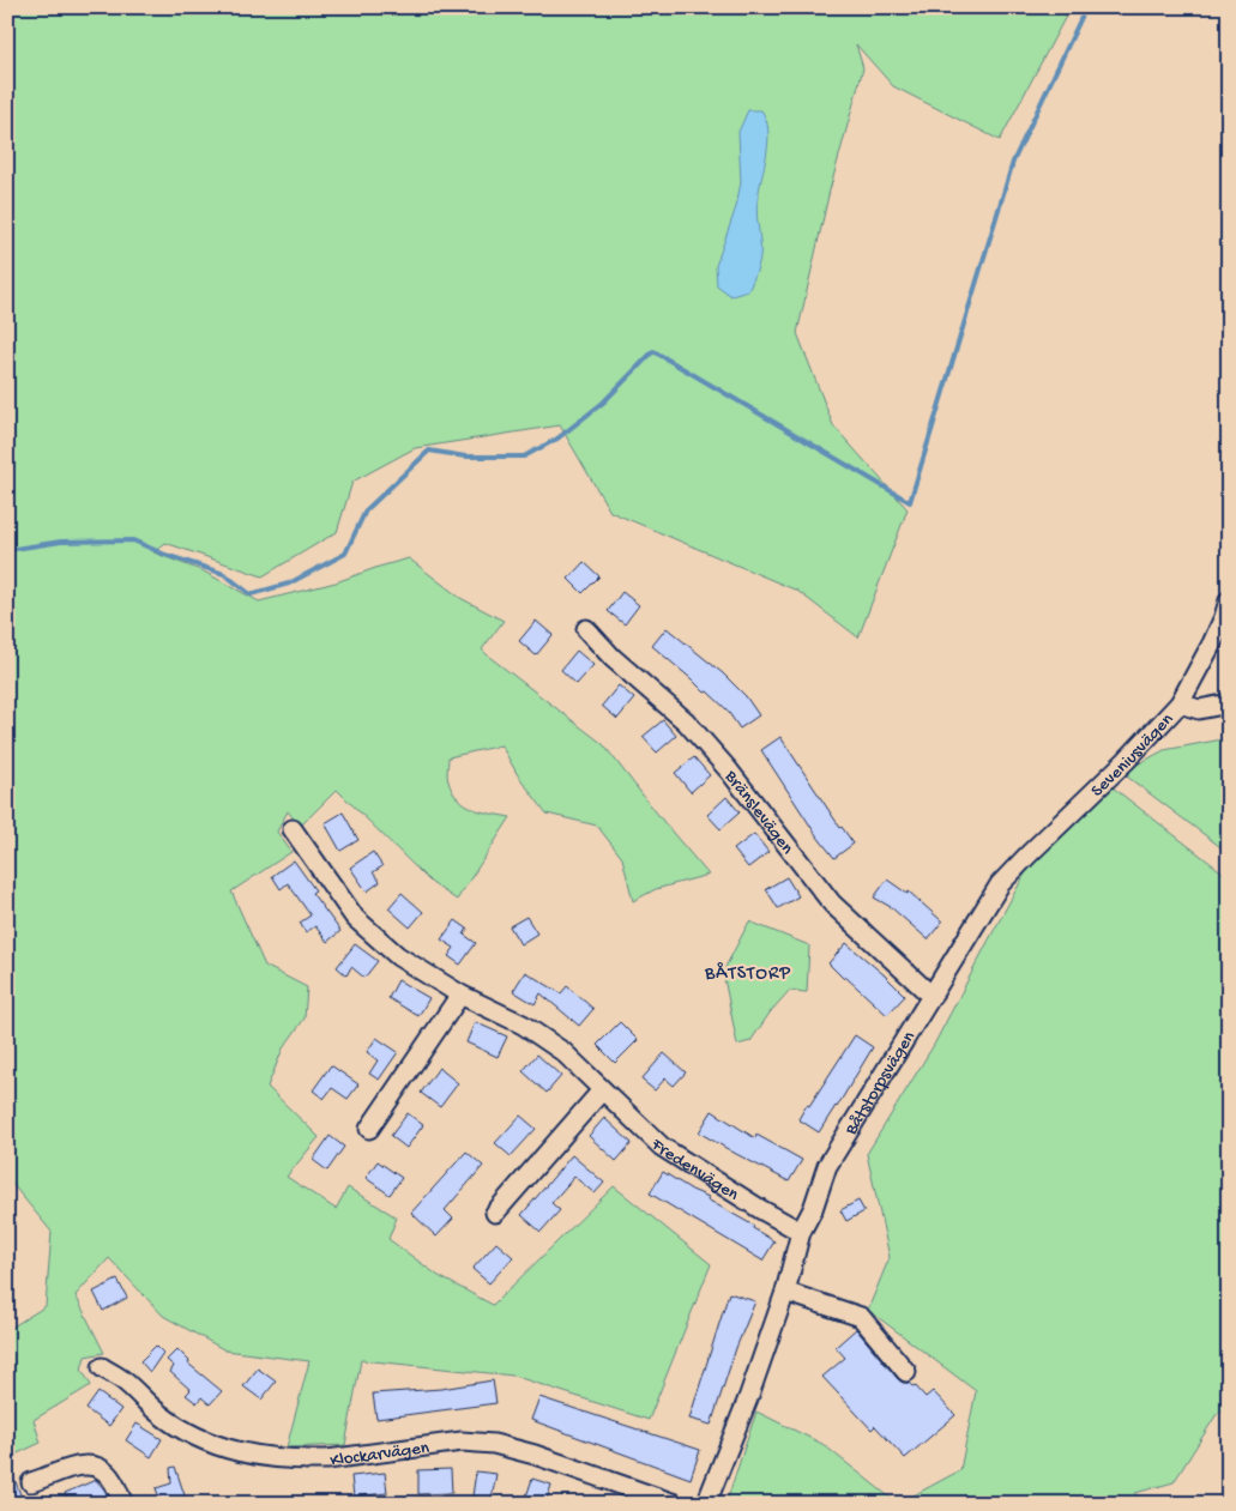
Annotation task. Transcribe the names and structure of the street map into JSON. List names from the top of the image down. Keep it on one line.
{"streets":{"street":["Seveniusvägen","Bränslevägen","Båtstorpsvägen","Fredenvägen","Klockarvägen"]},"crossings":[["Seveniusvägen","Båtstorpsvägen"],["Bränslevägen","Båtstorpsvägen"],["Båtstorpsvägen","Fredenvägen"]],"districts":["BÅTSTORP"]}
